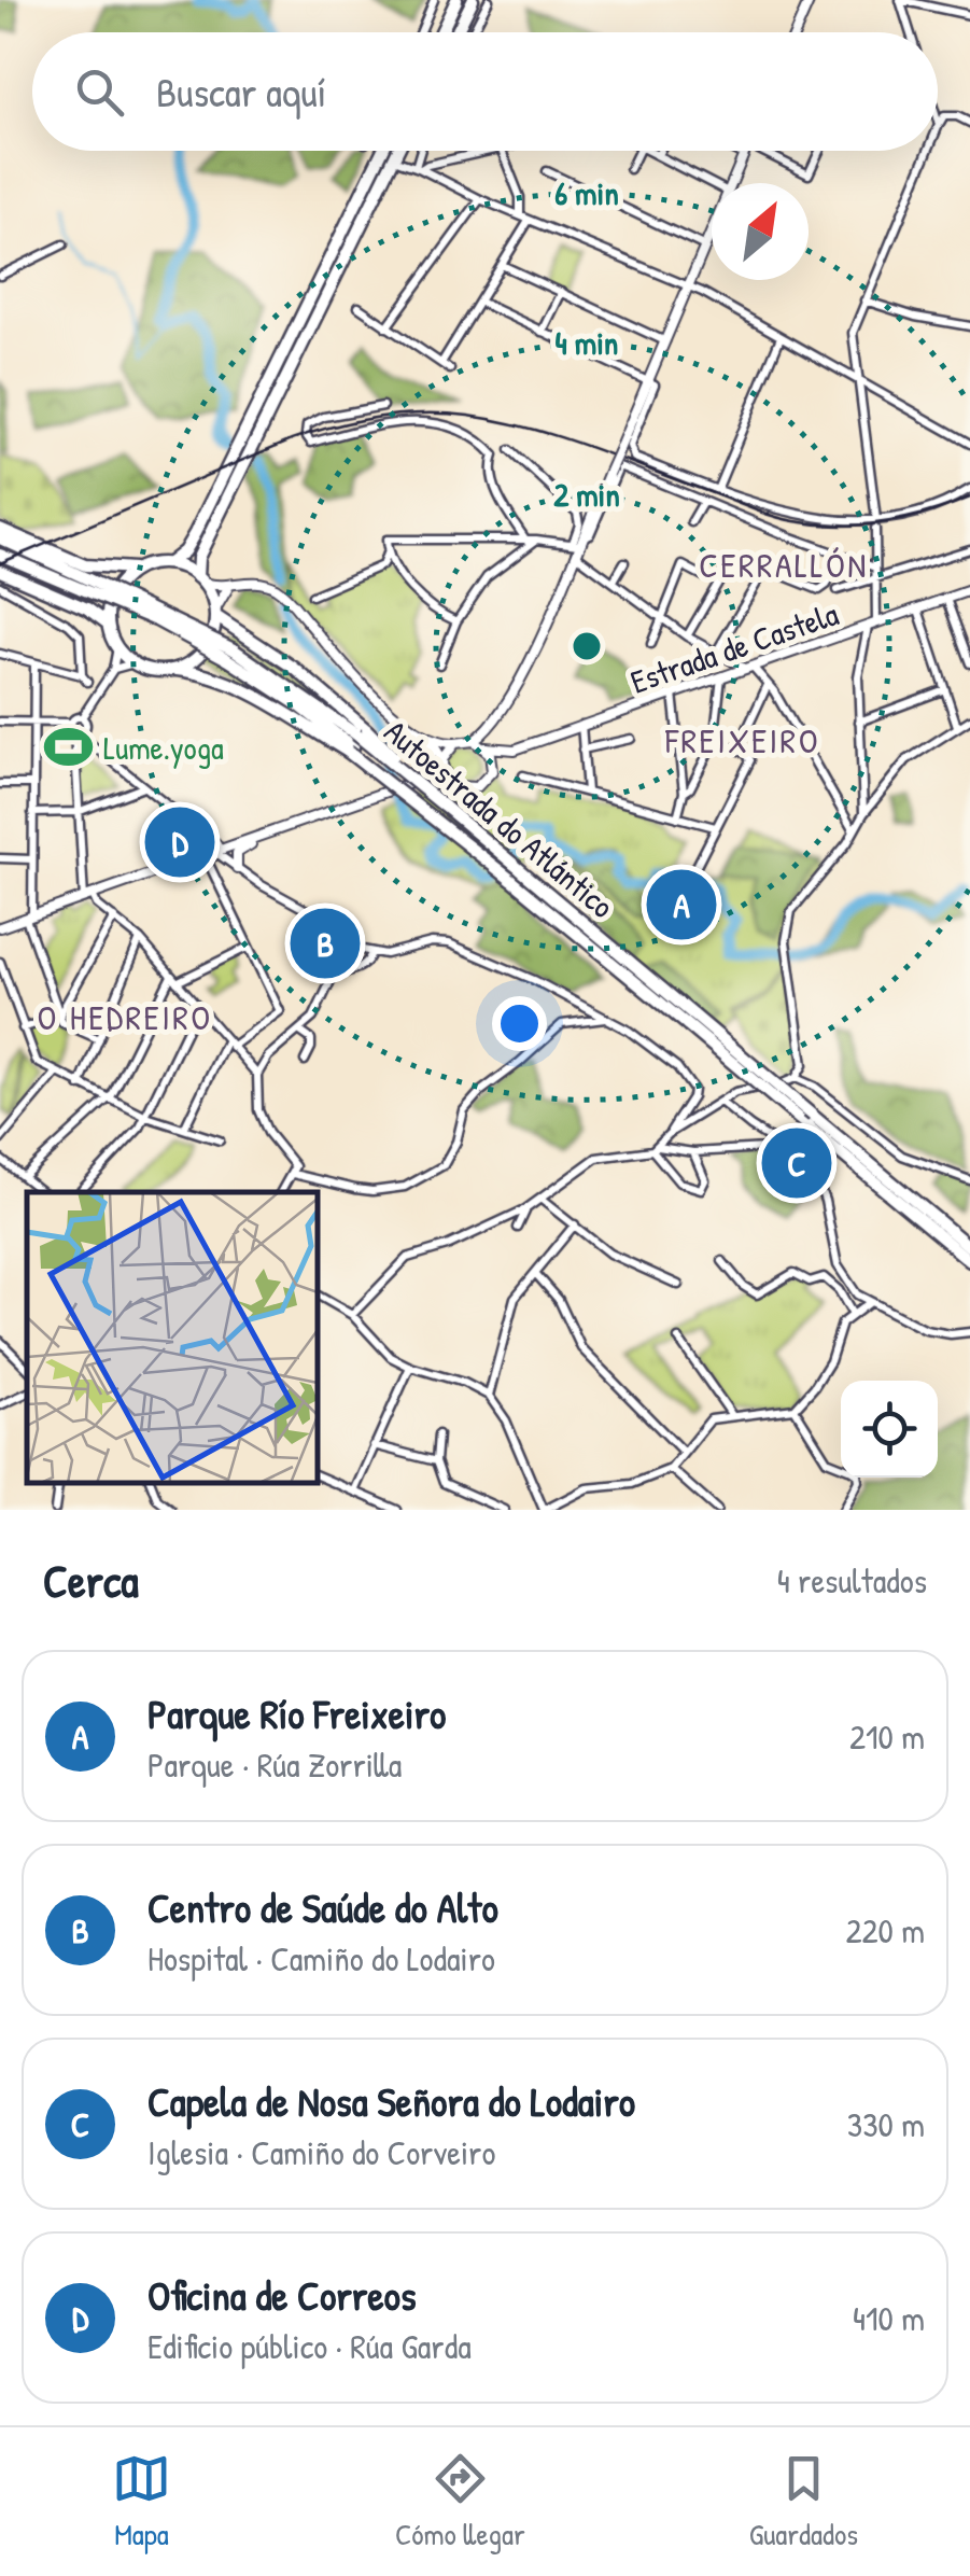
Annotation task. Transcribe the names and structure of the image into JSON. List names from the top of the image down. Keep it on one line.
{"streets":{"highway":["Autoestrada do Atlántico"],"main road":["Estrada de Castela"]},"districts":["CERRALLÓN","FREIXEIRO","O HEDREIRO"],"places":{"sports":["Lume.yoga"]},"north":"top right","page":{"search":"Buscar aquí","pins":["D","A","B","C"],"heading":["Cerca","4 resultados"],"list":[{"mark":"A","name":"Parque Río Freixeiro","note":"Parque · Rúa Zorrilla","value":"210 m"},{"mark":"B","name":"Centro de Saúde do Alto","note":"Hospital · Camiño do Lodairo","value":"220 m"},{"mark":"C","name":"Capela de Nosa Señora do Lodairo","note":"Iglesia · Camiño do Corveiro","value":"330 m"},{"mark":"D","name":"Oficina de Correos","note":"Edificio público · Rúa Garda","value":"410 m"}],"nav":["Mapa","Cómo llegar","Guardados"]},"rings":["6 min","4 min","2 min"]}
